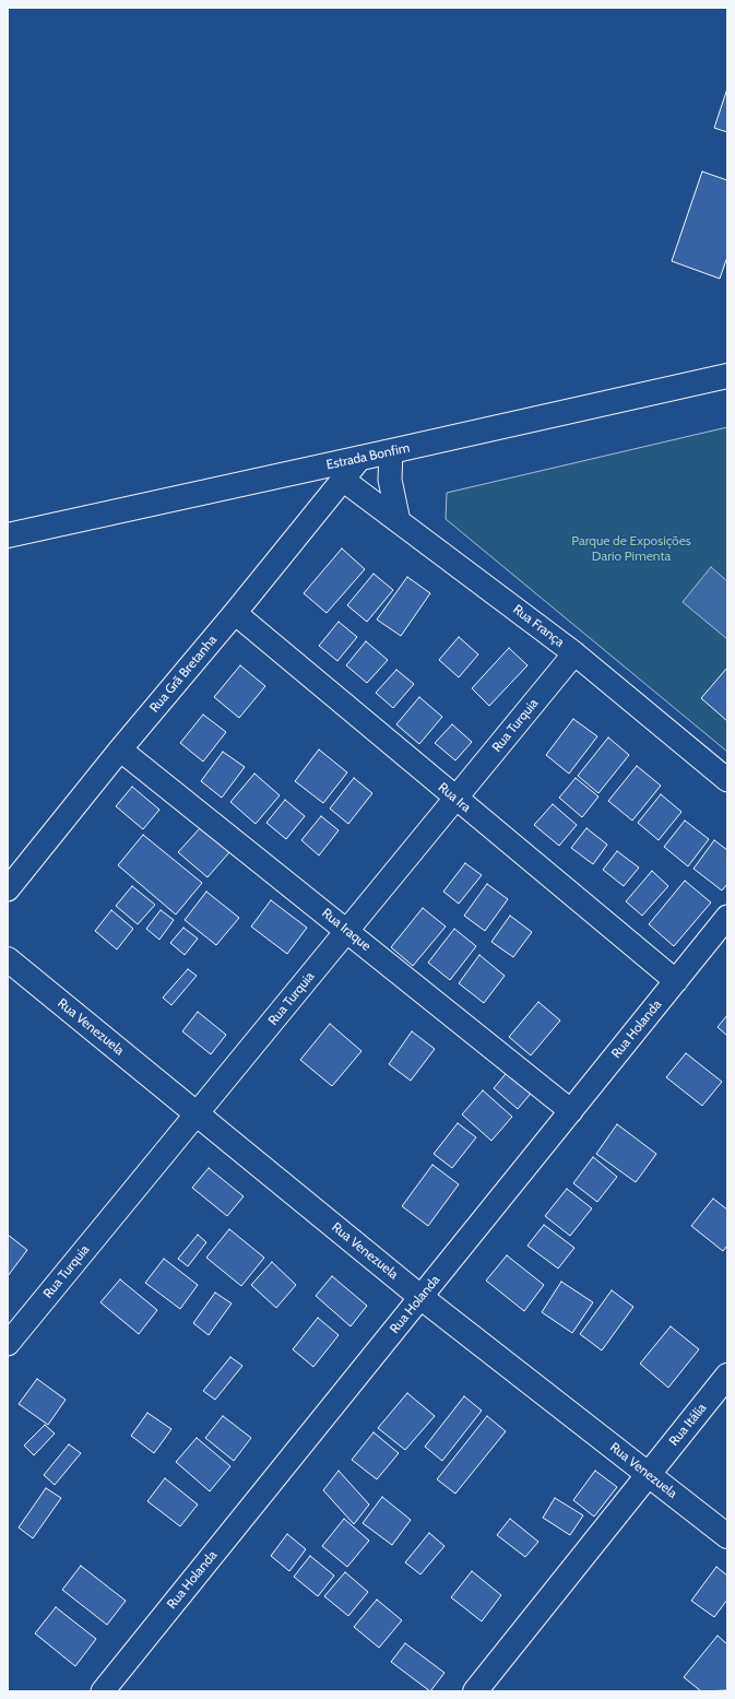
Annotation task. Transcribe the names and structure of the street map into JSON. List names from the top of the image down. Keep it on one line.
{"streets":{"street":["Estrada Bonfim","Rua França","Rua Grã Bretanha","Rua Turquia","Rua Ira","Rua Iraque","Rua Venezuela","Rua Holanda","Rua Itália"]},"crossings":[["Estrada Bonfim","Rua Grã Bretanha"],["Rua França","Rua Grã Bretanha"],["Rua França","Rua Turquia"],["Rua Grã Bretanha","Rua Ira"],["Rua Grã Bretanha","Rua Iraque"],["Rua Turquia","Rua Ira"],["Rua Turquia","Rua Iraque"],["Rua Turquia","Rua Venezuela"],["Rua Ira","Rua Holanda"],["Rua Iraque","Rua Holanda"],["Rua Venezuela","Rua Holanda"],["Rua Venezuela","Rua Itália"]],"parks":["Parque de Exposições Dario Pimenta"]}
